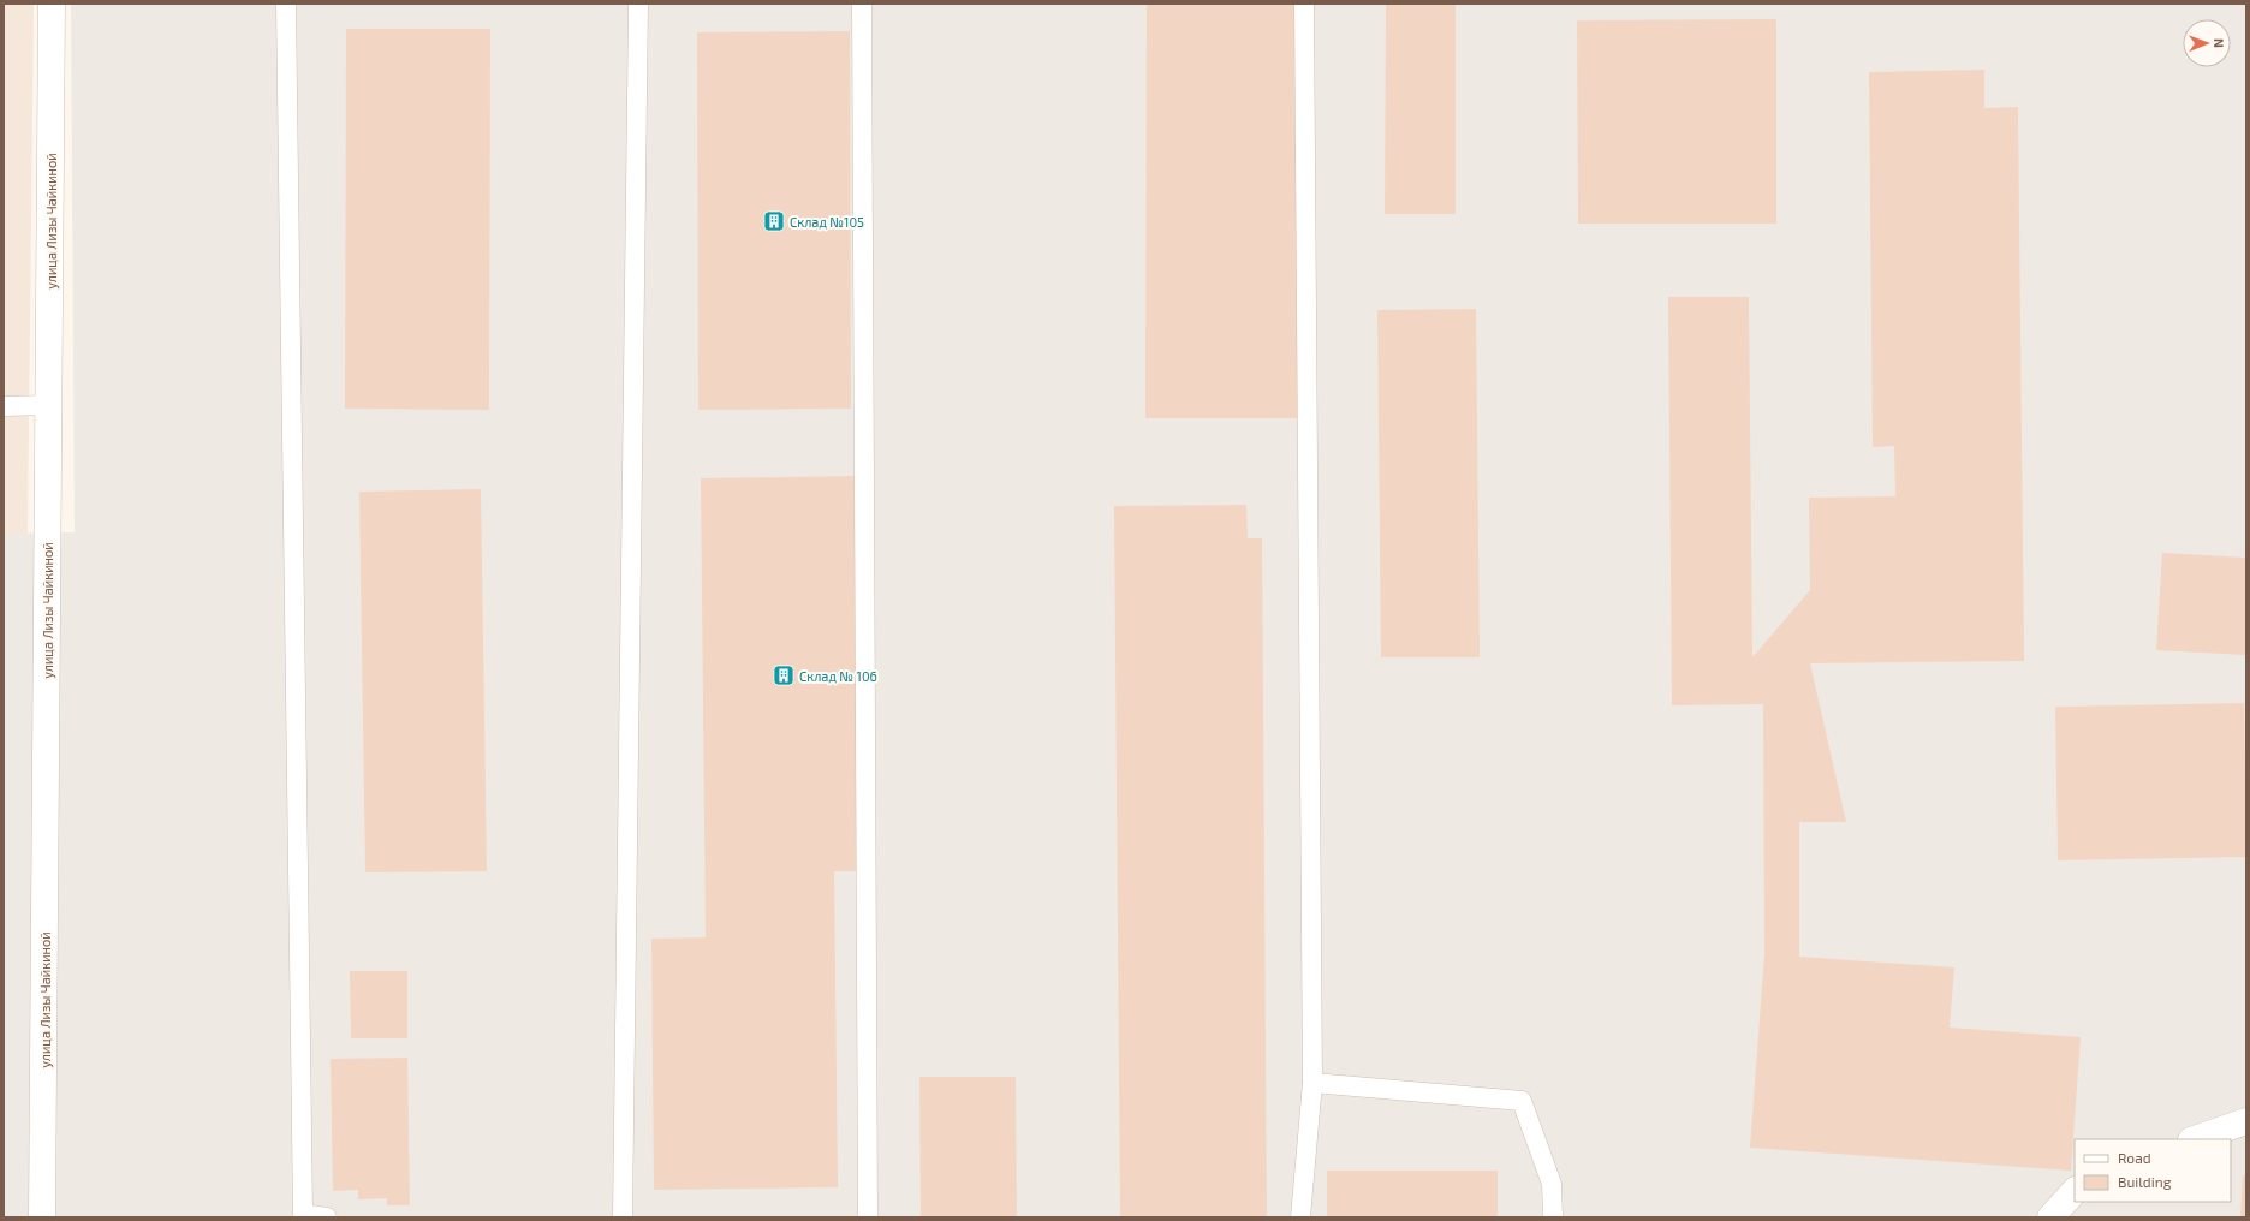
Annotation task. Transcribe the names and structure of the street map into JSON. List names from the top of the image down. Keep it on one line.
{"streets":{"street":["улица Лизы Чайкиной"]},"places":{"building":["Склад №105","Склад № 106"]},"legend":["Road","Building"],"north":"right"}
